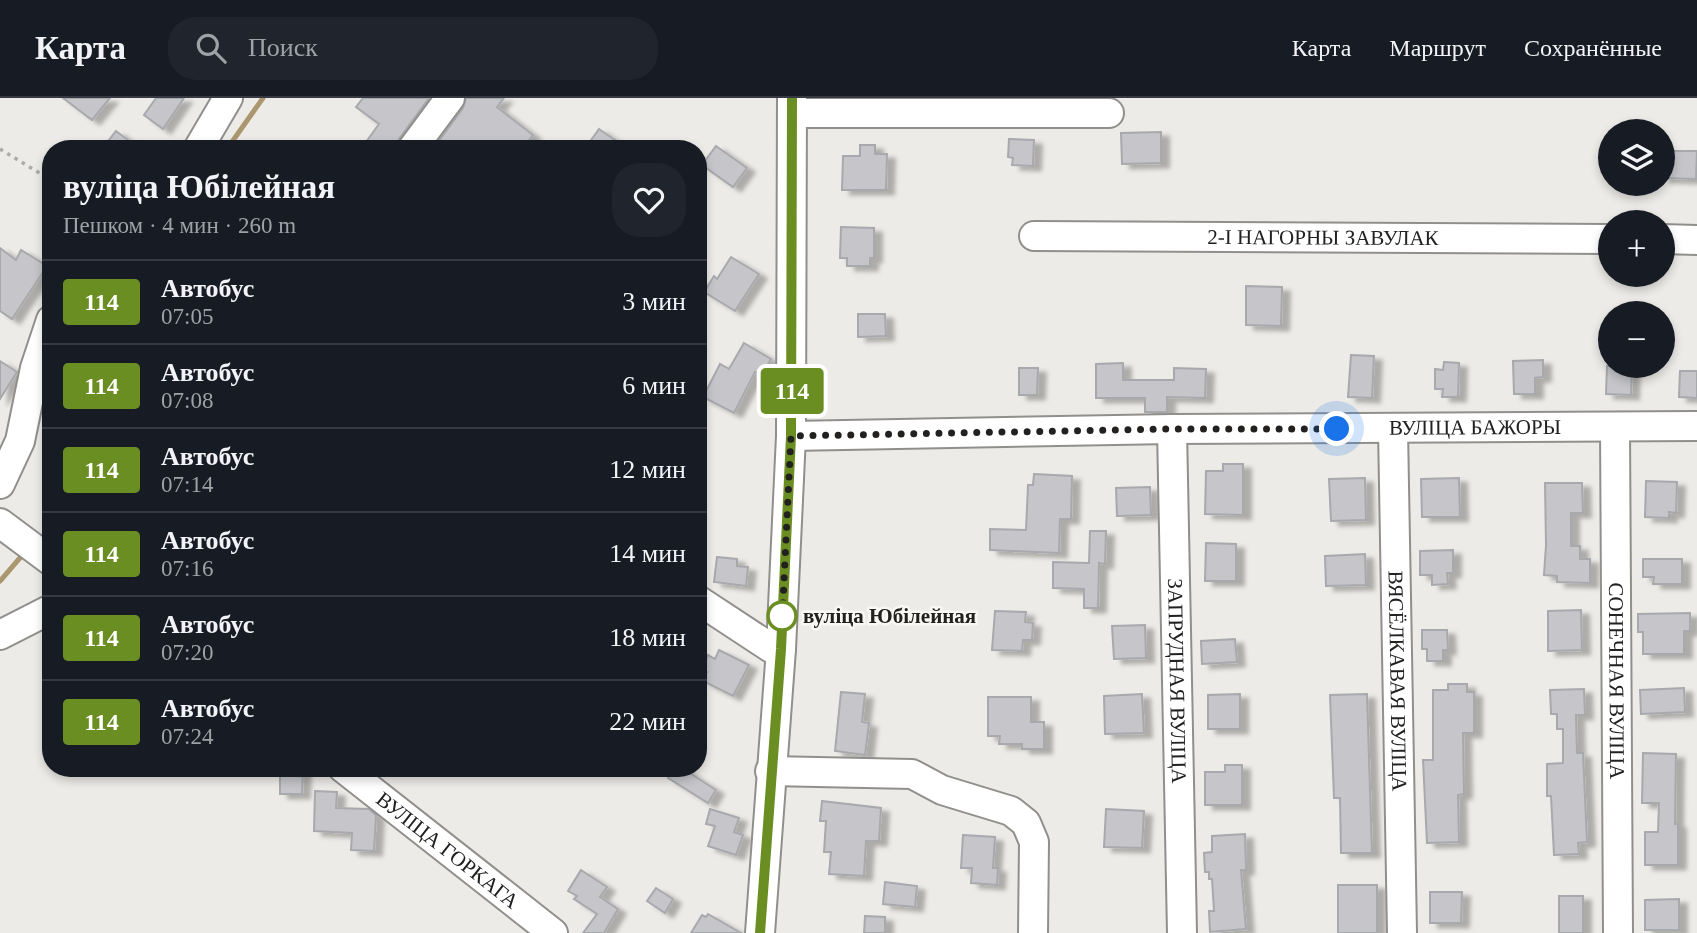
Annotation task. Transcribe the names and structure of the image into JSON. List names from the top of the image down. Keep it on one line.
{"streets":{"street":["2-І НАГОРНЫ ЗАВУЛАК","ВУЛІЦА БАЖОРЫ","СОНЕЧНАЯ ВУЛІЦА","ЗАПРУДНАЯ ВУЛІЦА","ВЯСЁЛКАВАЯ ВУЛІЦА","ВУЛІЦА ГОРКАГА"]},"crossings":[["ВУЛІЦА БАЖОРЫ","СОНЕЧНАЯ ВУЛІЦА"],["ВУЛІЦА БАЖОРЫ","ЗАПРУДНАЯ ВУЛІЦА"],["ВУЛІЦА БАЖОРЫ","ВЯСЁЛКАВАЯ ВУЛІЦА"]],"places":["вуліца Юбілейная"],"lines":["bus line 114"],"page":{"header":"Карта","search":"Поиск","nav":["Карта","Маршрут","Сохранённые"],"on_map":"114","map_buttons":["+","−"],"heading":["вуліца Юбілейная","Пешком · 4 мин · 260 m"],"list":[{"mark":"114","name":"Автобус","note":"07:05","value":"3 мин"},{"mark":"114","name":"Автобус","note":"07:08","value":"6 мин"},{"mark":"114","name":"Автобус","note":"07:14","value":"12 мин"},{"mark":"114","name":"Автобус","note":"07:16","value":"14 мин"},{"mark":"114","name":"Автобус","note":"07:20","value":"18 мин"},{"mark":"114","name":"Автобус","note":"07:24","value":"22 мин"}]}}
